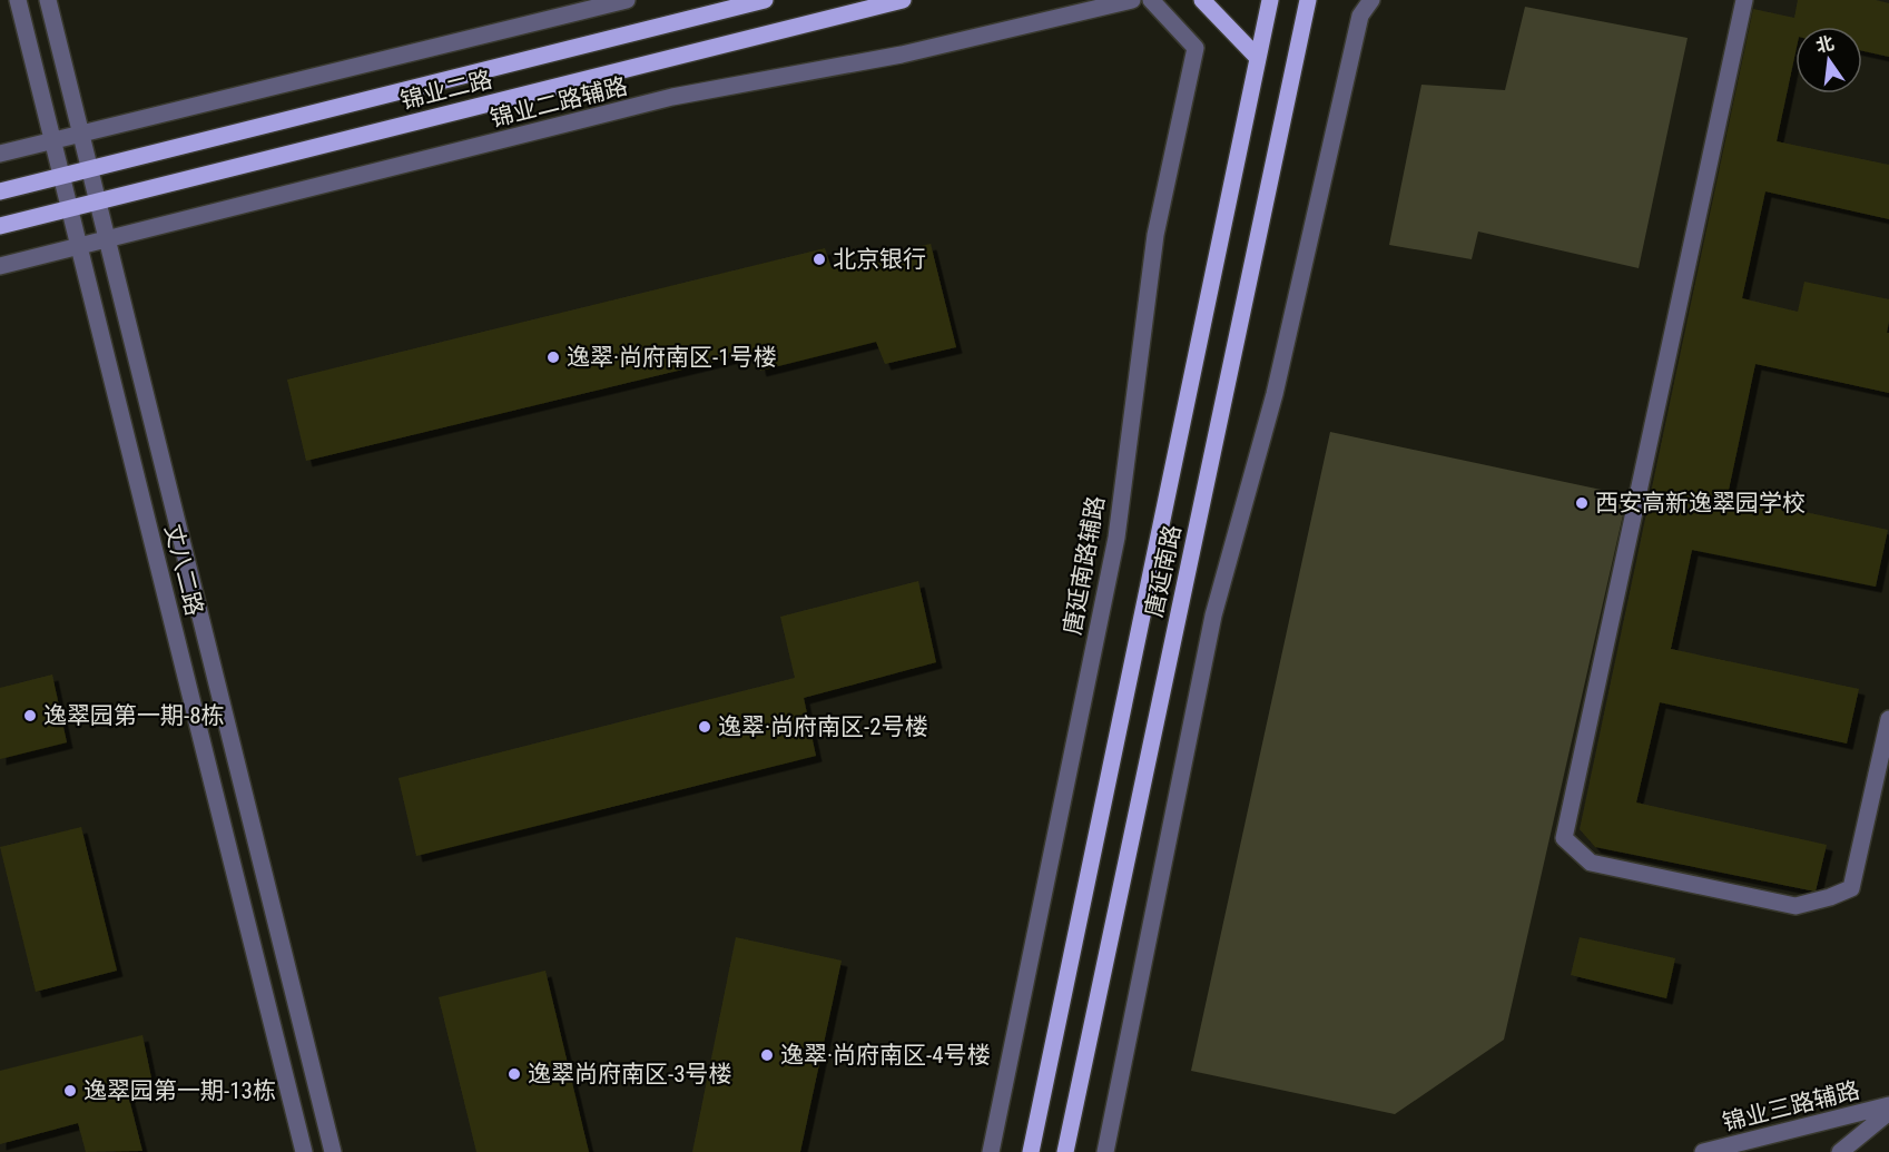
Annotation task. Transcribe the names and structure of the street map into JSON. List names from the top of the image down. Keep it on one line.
{"streets":{"main road":["锦业二路","唐延南路"],"street":["锦业二路辅路","唐延南路辅路","丈八二路","锦业三路辅路"]},"crossings":[["锦业二路","丈八二路"],["锦业二路辅路","丈八二路"]],"places":["北京银行","逸翠·尚府南区-1号楼","西安高新逸翠园学校","逸翠园第一期-8栋","逸翠·尚府南区-2号楼","逸翠·尚府南区-4号楼","逸翠尚府南区-3号楼","逸翠园第一期-13栋"],"north":"top"}
